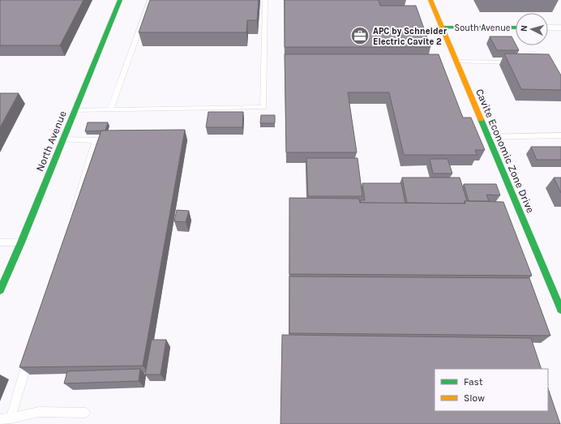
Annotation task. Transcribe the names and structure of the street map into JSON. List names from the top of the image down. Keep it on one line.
{"streets":{"street":["South Avenue","North Avenue","Cavite Economic Zone Drive"]},"crossings":[["South Avenue","Cavite Economic Zone Drive"]],"places":{"office":["APC by Schneider Electric Cavite 2"]},"legend":["Fast","Slow"],"north":"left"}
